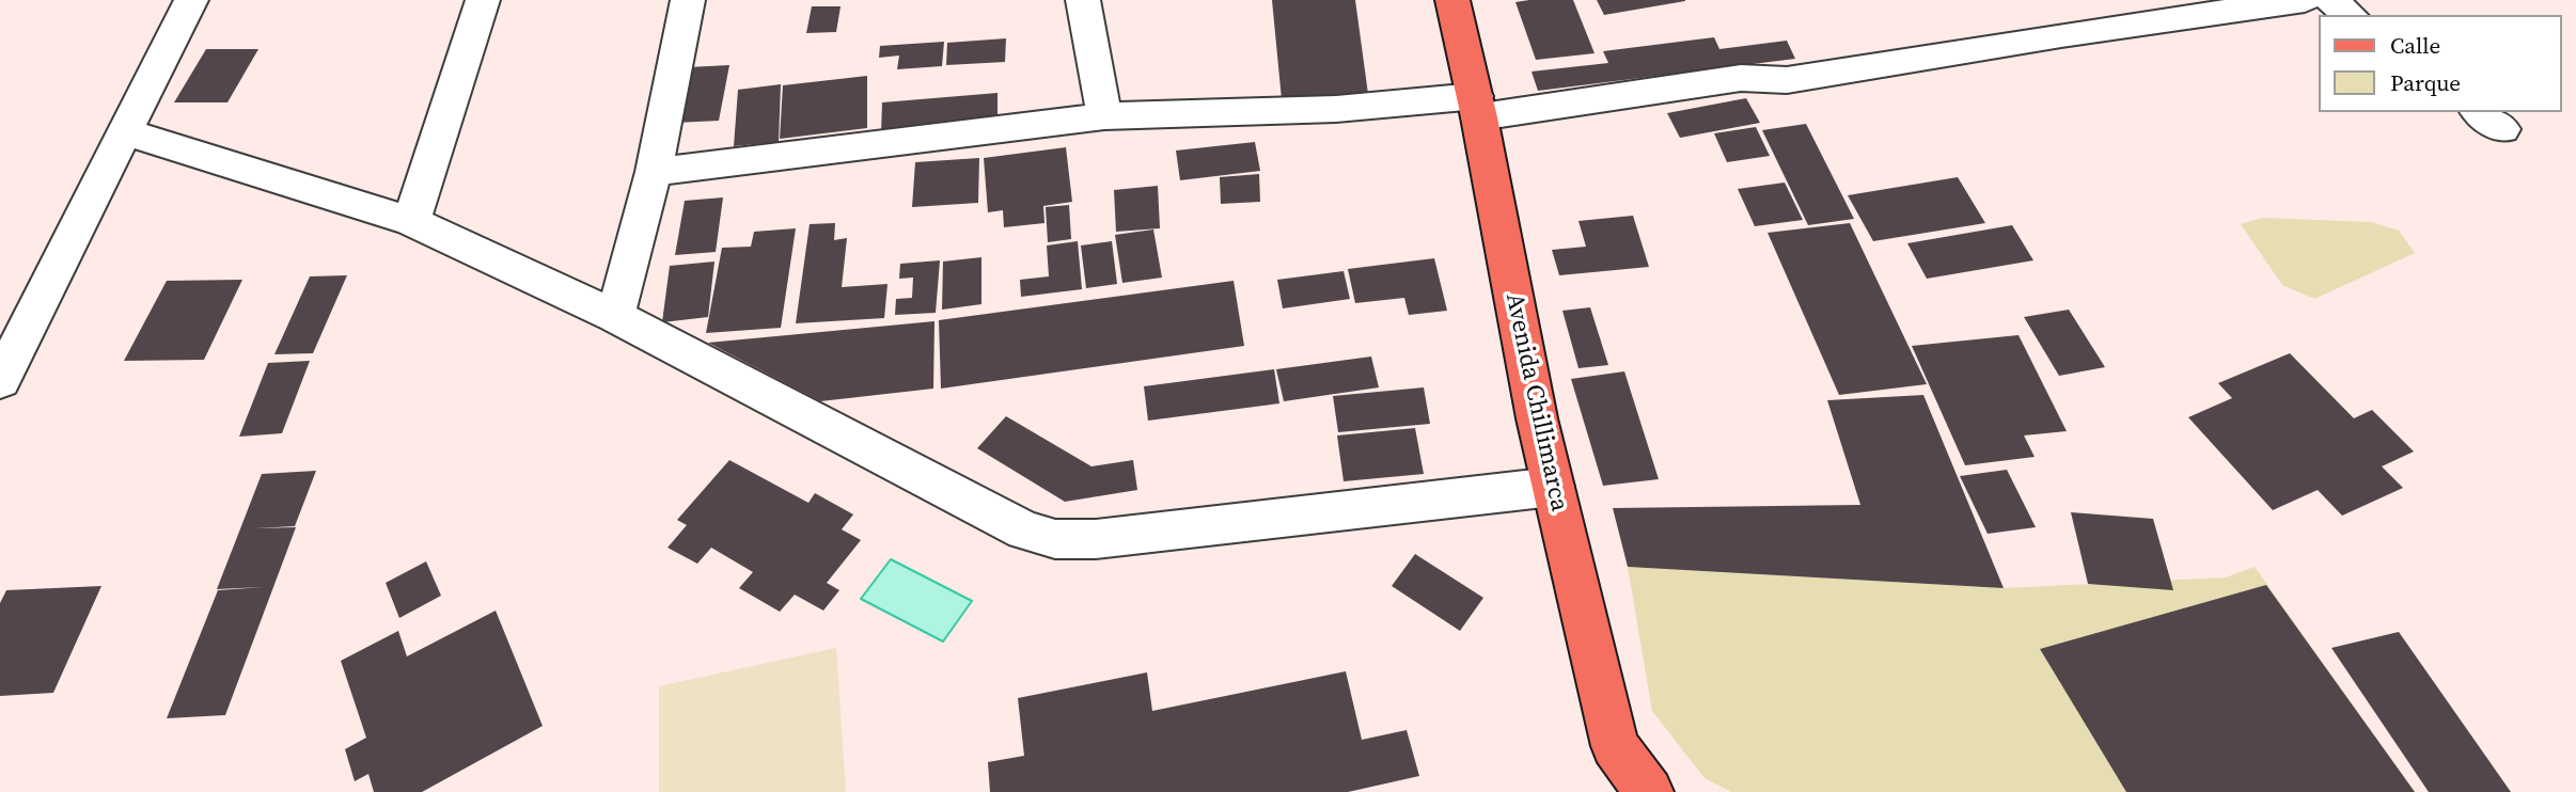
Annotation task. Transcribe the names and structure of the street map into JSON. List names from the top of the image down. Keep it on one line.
{"streets":{"main road":["Avenida Chillimarca"]},"legend":["Calle","Parque"]}
